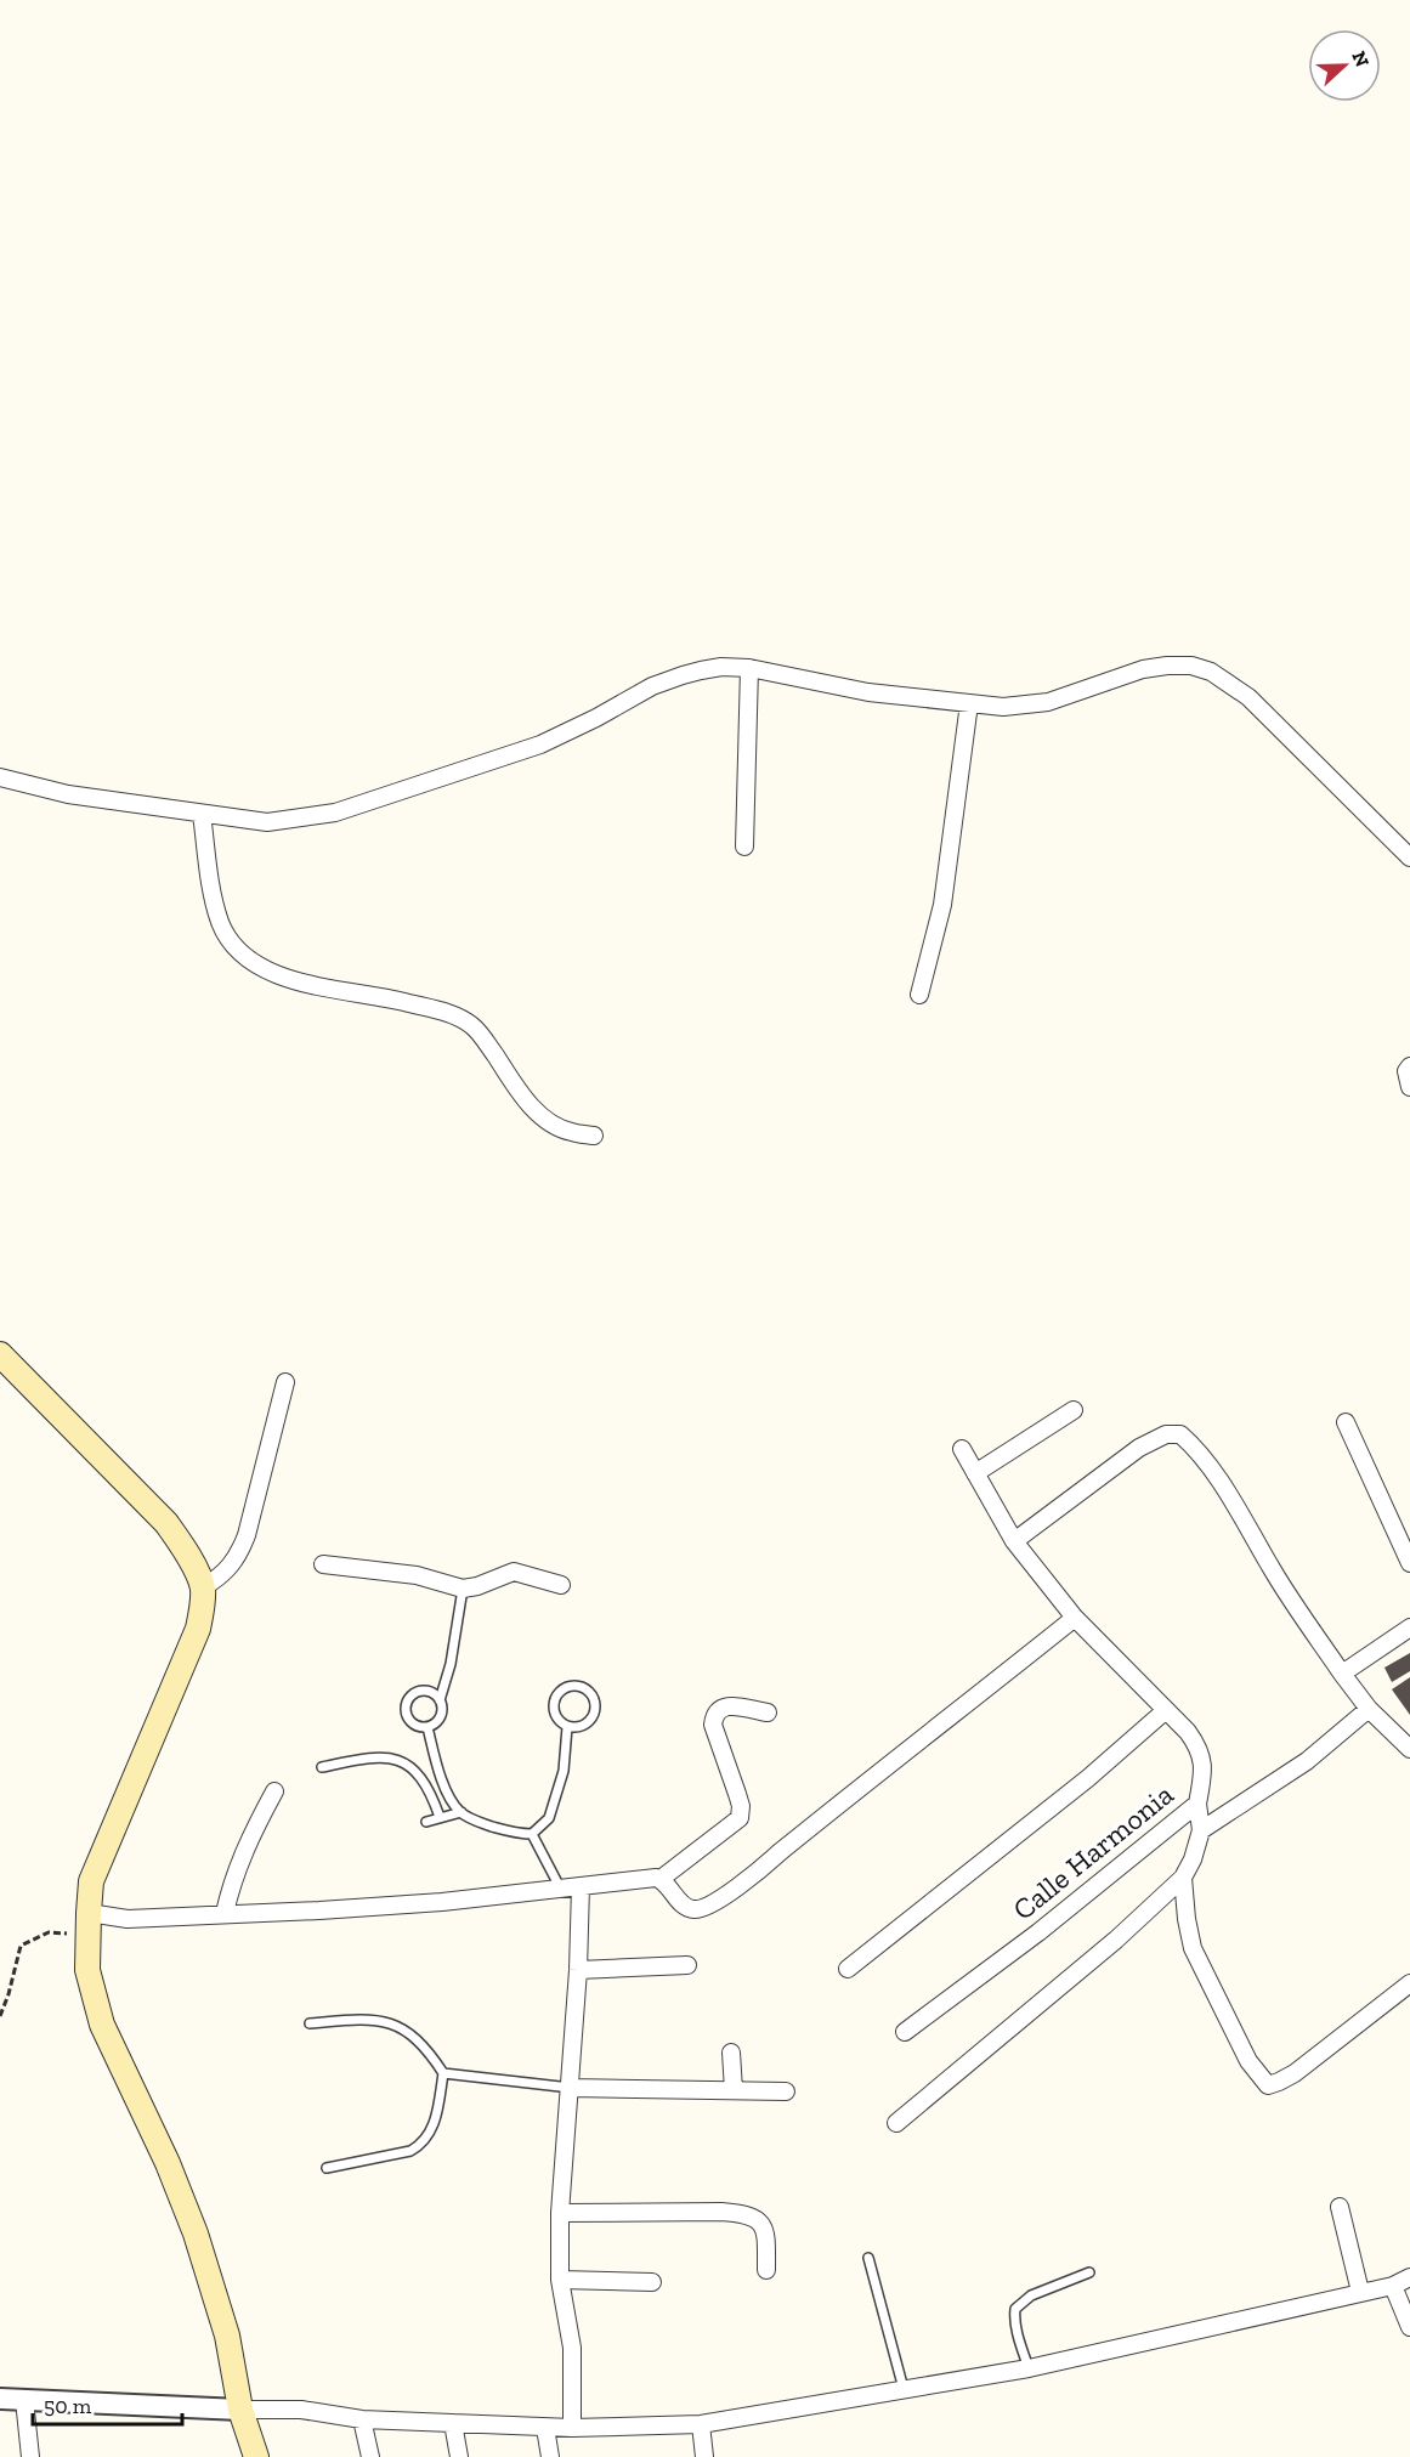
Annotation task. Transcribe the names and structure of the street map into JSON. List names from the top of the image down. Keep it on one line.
{"streets":{"street":["Calle Harmonia"]},"scale_bar":"50 m","north":"right"}
